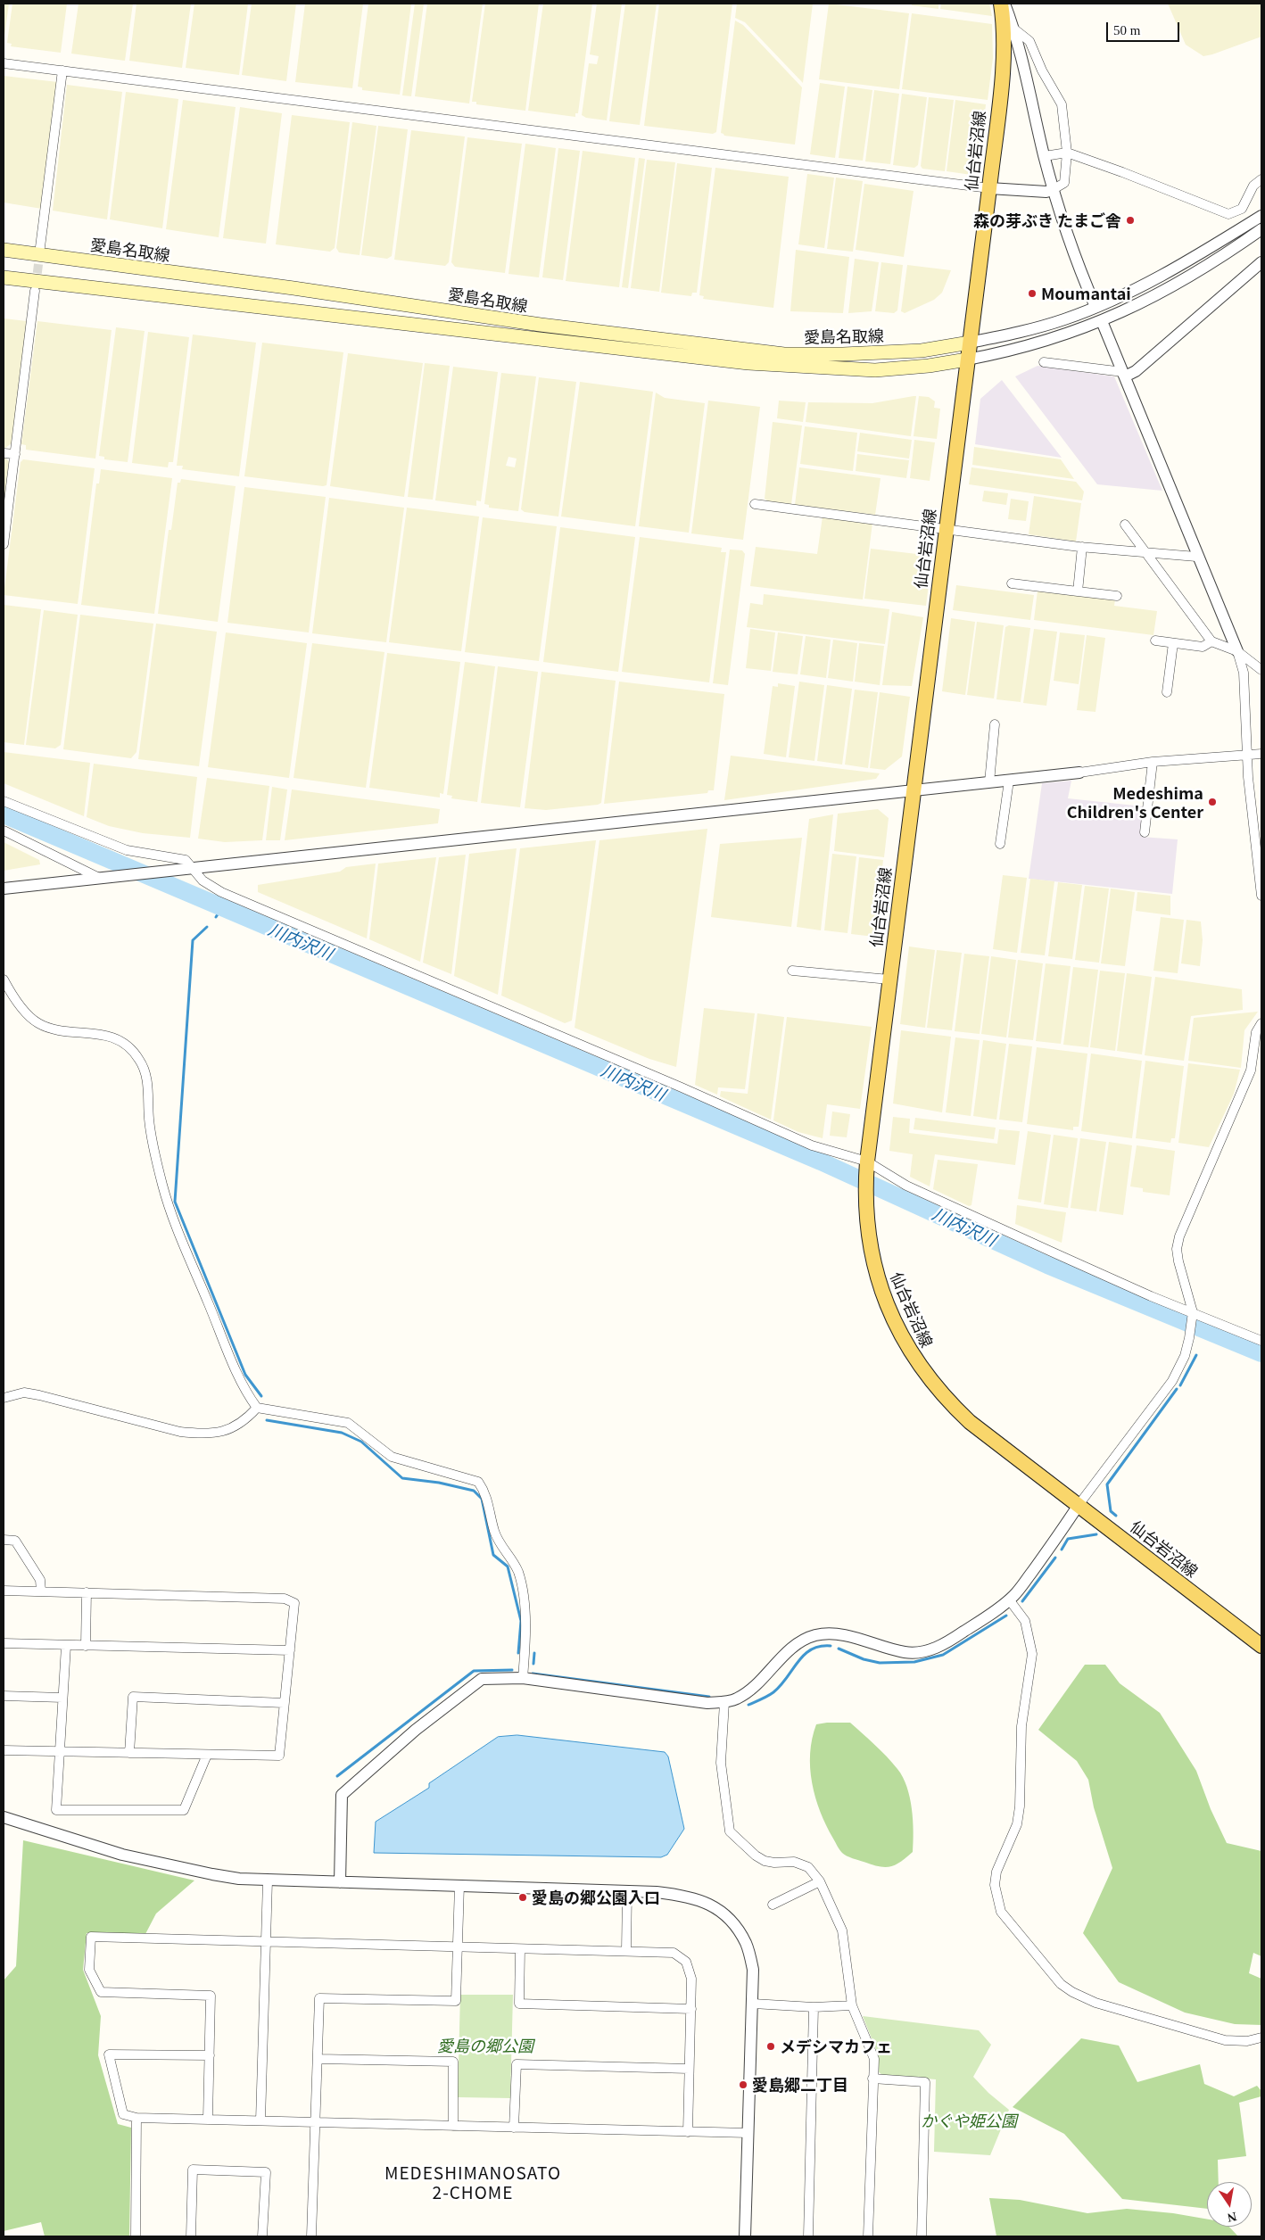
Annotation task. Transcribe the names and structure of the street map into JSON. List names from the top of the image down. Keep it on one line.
{"streets":{"main road":["仙台岩沼線","愛島名取線"]},"crossings":[["仙台岩沼線","愛島名取線"]],"districts":["MEDESHIMANOSATO 2-CHOME"],"water":["川内沢川"],"parks":["愛島の郷公園","かぐや姫公園"],"places":["森の芽ぶき たまご舎","Moumantai","Medeshima Children's Center","愛島の郷公園入口","メデシマカフェ","愛島郷二丁目"],"scale_bar":"50 m","north":"bottom"}
